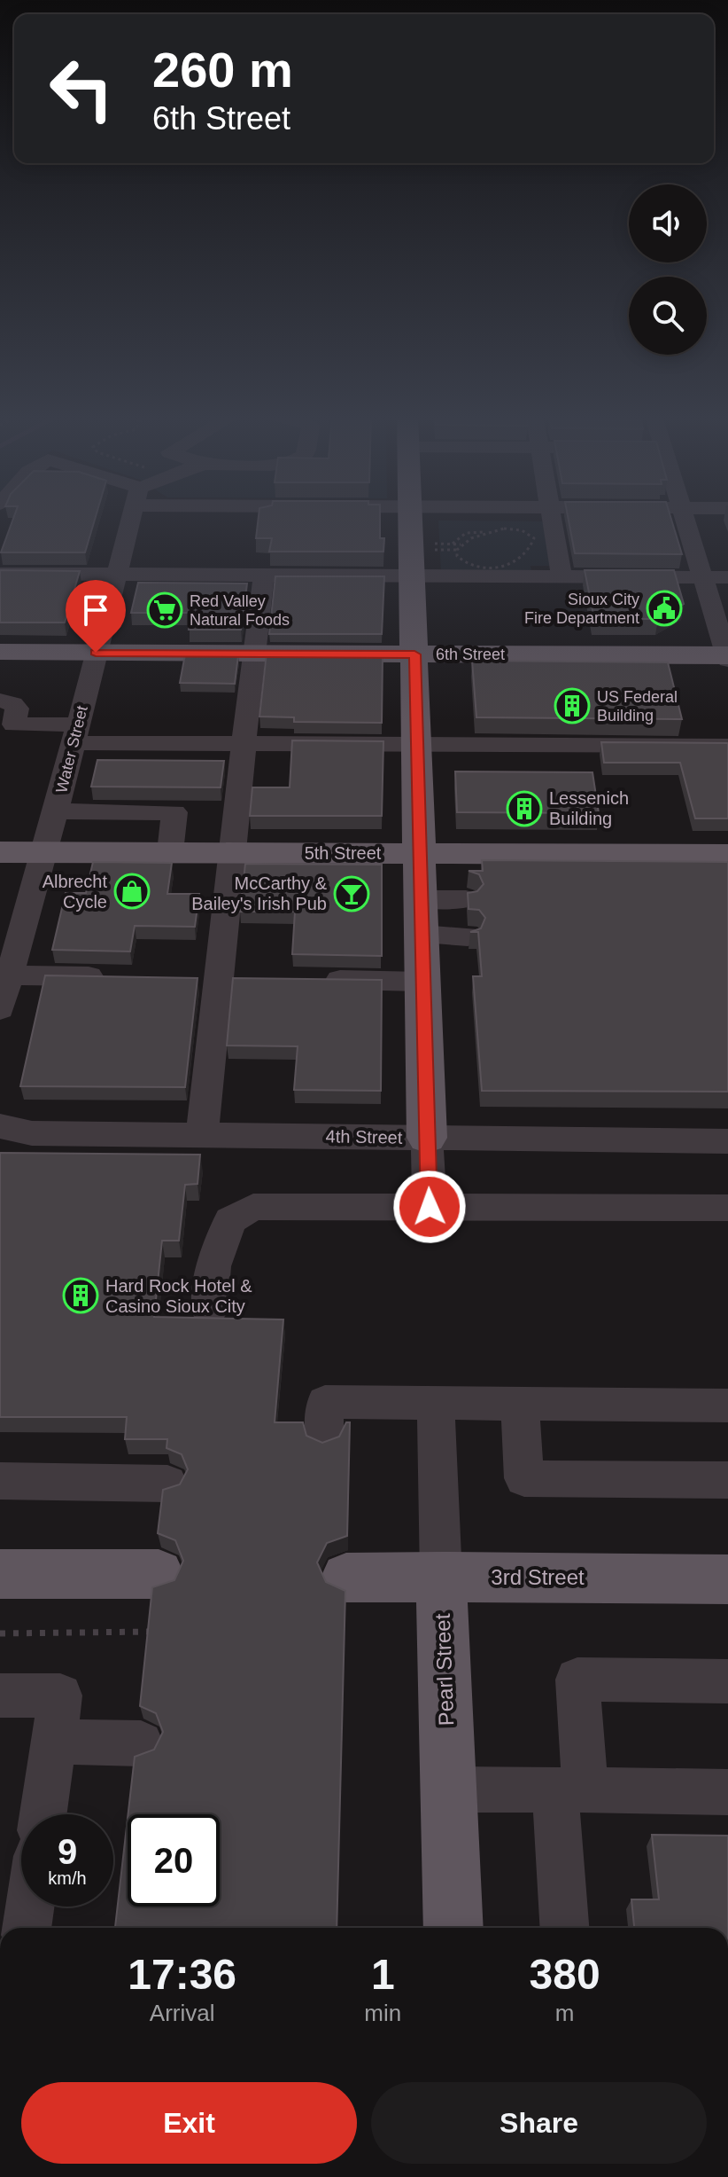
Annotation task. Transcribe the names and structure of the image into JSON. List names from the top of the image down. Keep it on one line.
{"streets":{"main road":["6th Street","5th Street","3rd Street","Pearl Street"],"street":["Water Street","4th Street"]},"crossings":[["6th Street","Water Street"],["Water Street","5th Street"],["3rd Street","Pearl Street"]],"places":{"public building":["Sioux City Fire Department"],"supermarket":["Red Valley Natural Foods"],"building":["US Federal Building","Lessenich Building","Hard Rock Hotel & Casino Sioux City"],"shop":["Albrecht Cycle"],"bar":["McCarthy & Bailey's Irish Pub"]},"page":{"turn":["260 m","6th Street"],"speed":"9 km/h","limit":"20","eta":["17:36","Arrival","1","min","380","m"],"buttons":["Exit","Share"]}}
